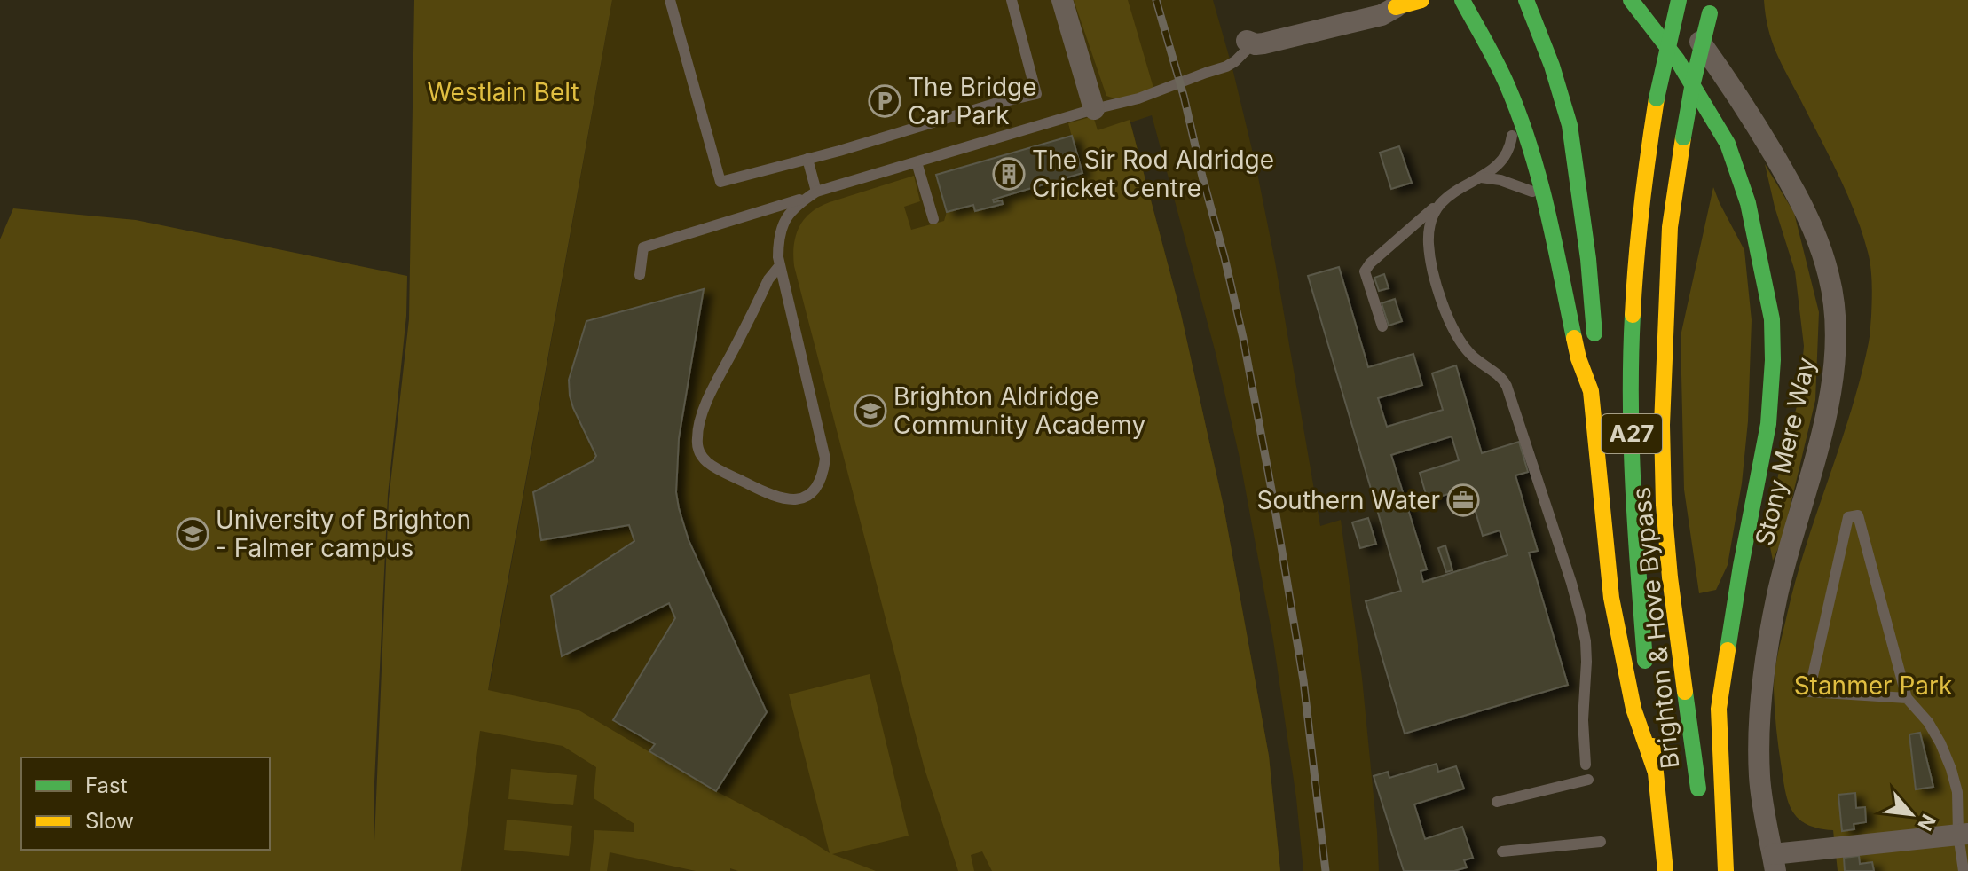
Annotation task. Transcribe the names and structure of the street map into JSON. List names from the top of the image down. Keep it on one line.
{"streets":{"highway":["A27","Brighton & Hove Bypass"],"street":["Stony Mere Way"]},"parks":["Westlain Belt","Stanmer Park"],"places":{"parking":["The Bridge Car Park"],"building":["The Sir Rod Aldridge Cricket Centre"],"school or university":["Brighton Aldridge Community Academy","University of Brighton - Falmer campus"],"office":["Southern Water"]},"legend":["Fast","Slow"],"north":"bottom right"}
